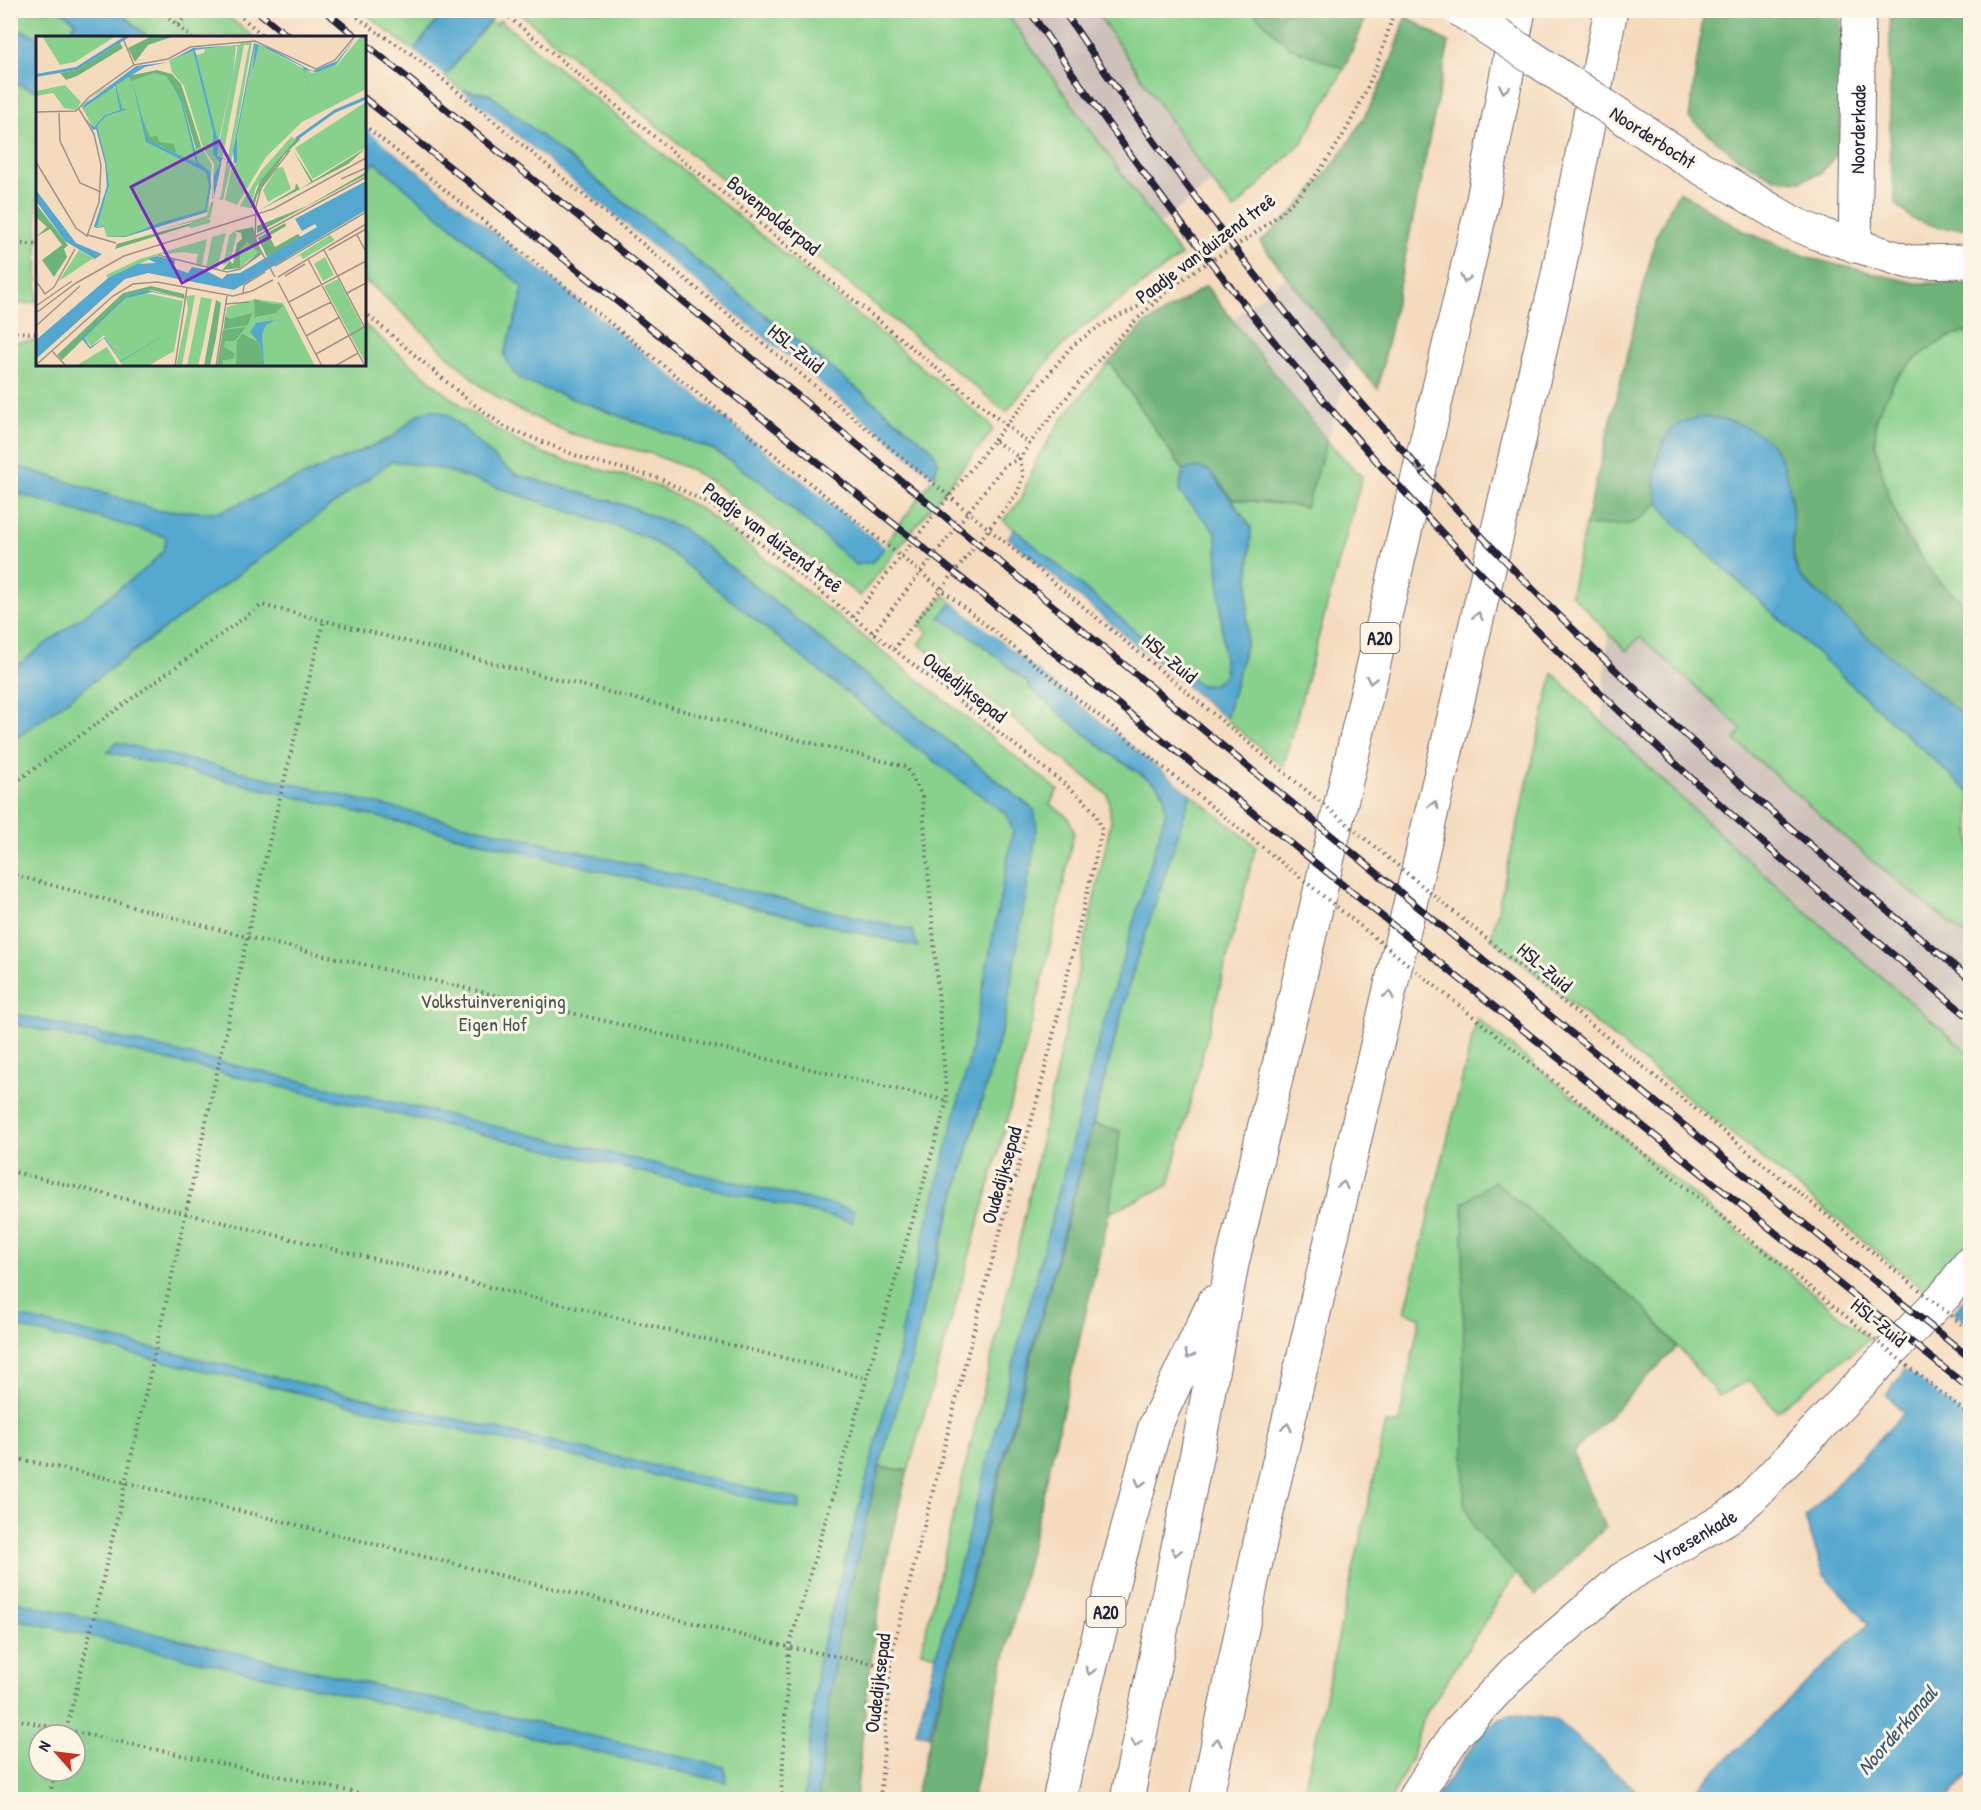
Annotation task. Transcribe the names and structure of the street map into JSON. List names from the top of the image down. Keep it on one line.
{"streets":{"main road":["Noorderkade","Noorderbocht","A20","Vroesenkade"],"path":["Bovenpolderpad","Paadje van duizend treê","HSL-Zuid","Oudedijksepad"]},"crossings":[["Noorderkade","Noorderbocht"],["Bovenpolderpad","Paadje van duizend treê"],["Paadje van duizend treê","Oudedijksepad"]],"water":["Noorderkanaal"],"parks":["Volkstuinvereniging Eigen Hof"],"north":"top left"}
